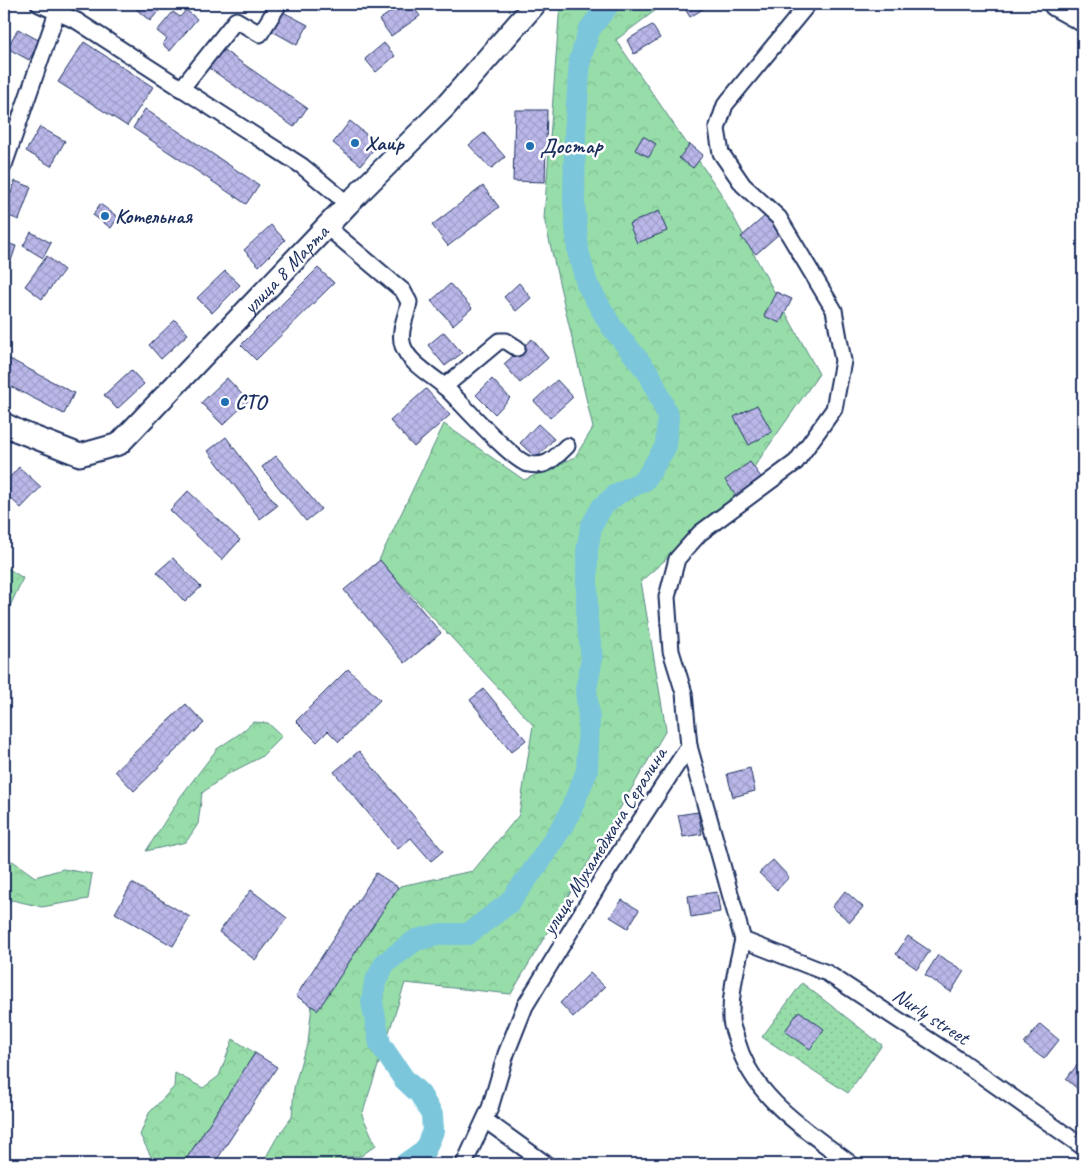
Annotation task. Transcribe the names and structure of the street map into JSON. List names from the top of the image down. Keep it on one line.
{"streets":{"street":["улица 8 Марта","улица Мухамеджана Сералина","Nurly street"]},"places":["Хаир","Достар","Котельная","СТО"]}
